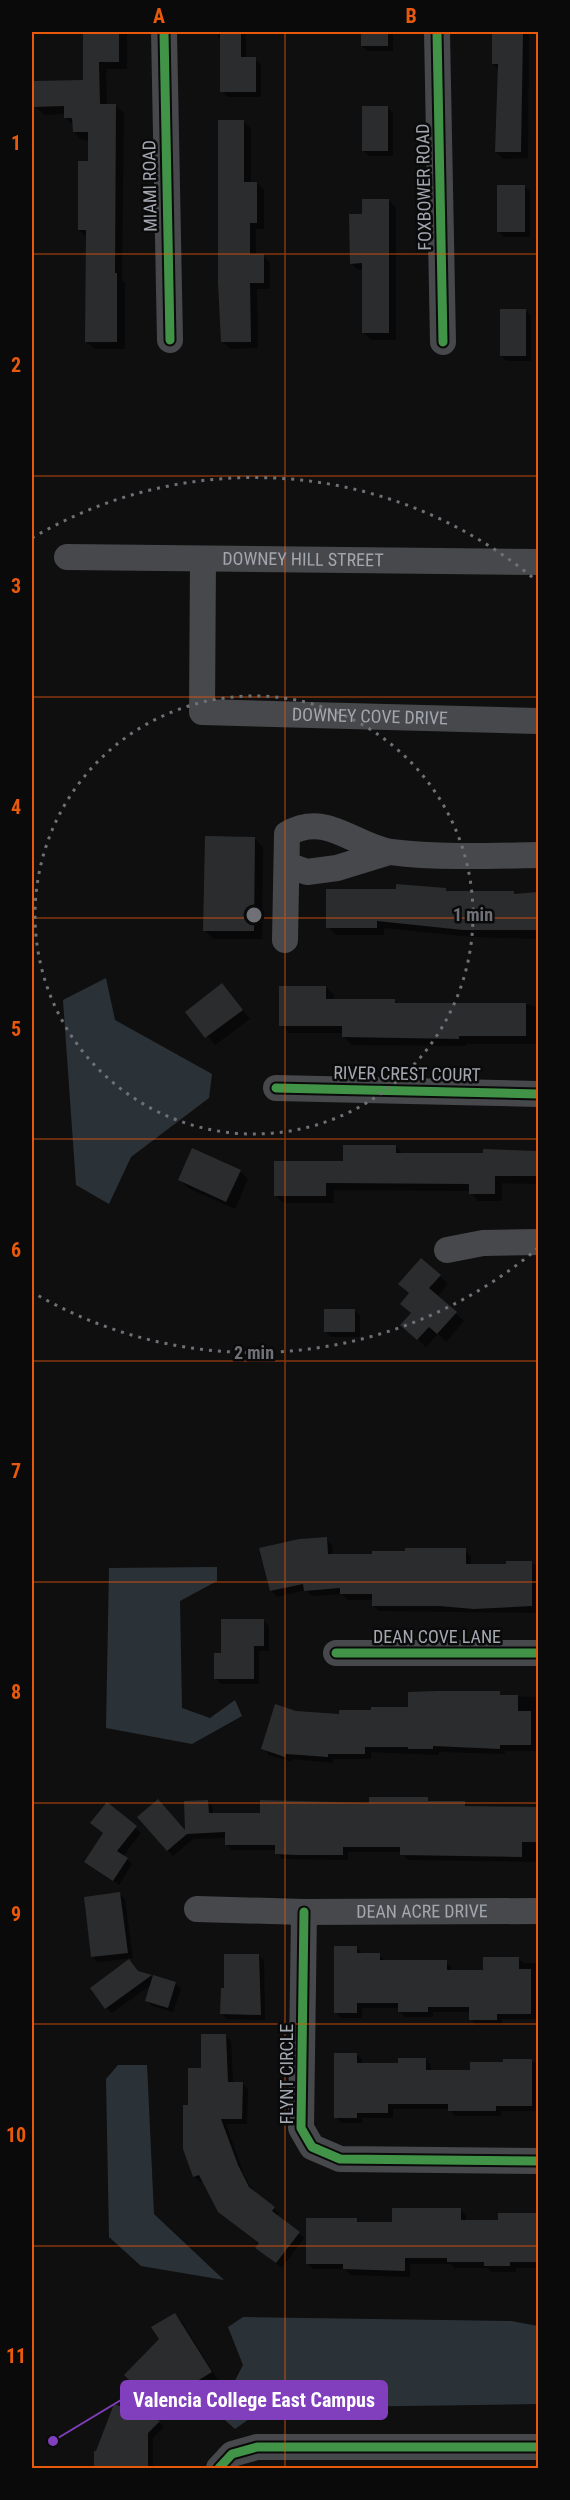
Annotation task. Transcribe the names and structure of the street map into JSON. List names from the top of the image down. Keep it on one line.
{"streets":{"street":["MIAMI ROAD","FOXBOWER ROAD","DOWNEY HILL STREET","DOWNEY COVE DRIVE","RIVER CREST COURT","DEAN COVE LANE","DEAN ACRE DRIVE","FLYNT CIRCLE"]},"crossings":[["DOWNEY HILL STREET","DOWNEY COVE DRIVE"],["DEAN ACRE DRIVE","FLYNT CIRCLE"]],"places":["Valencia College East Campus"],"grid":{"columns":["A","B"],"rows":["1","2","3","4","5","6","7","8","9","10","11"]},"rings":["1 min","2 min"]}
